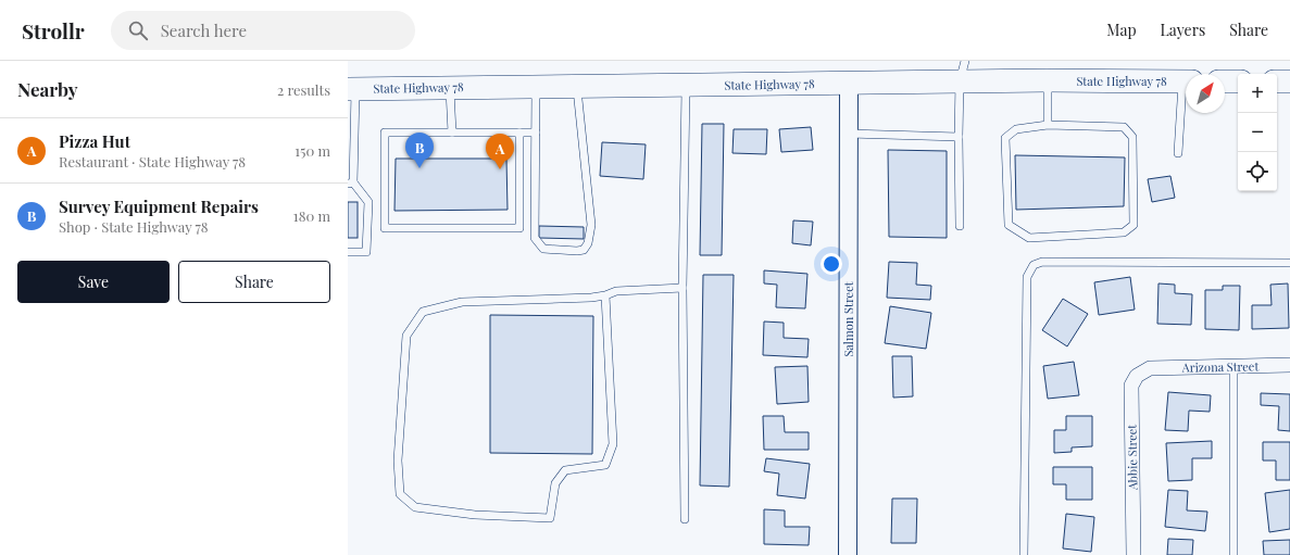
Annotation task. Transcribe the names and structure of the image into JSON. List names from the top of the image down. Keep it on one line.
{"streets":{"main road":["State Highway 78"],"street":["Salmon Street","Arizona Street","Abbie Street"]},"crossings":[["State Highway 78","Salmon Street"],["Arizona Street","Abbie Street"]],"north":"top right","page":{"header":"Strollr","search":"Search here","nav":["Map","Layers","Share"],"heading":["Nearby","2 results"],"map_buttons":["+","−"],"list":[{"mark":"A","name":"Pizza Hut","note":"Restaurant · State Highway 78","value":"150 m"},{"mark":"B","name":"Survey Equipment Repairs","note":"Shop · State Highway 78","value":"180 m"}],"pins":["B","A"],"buttons":["Save","Share"]}}
